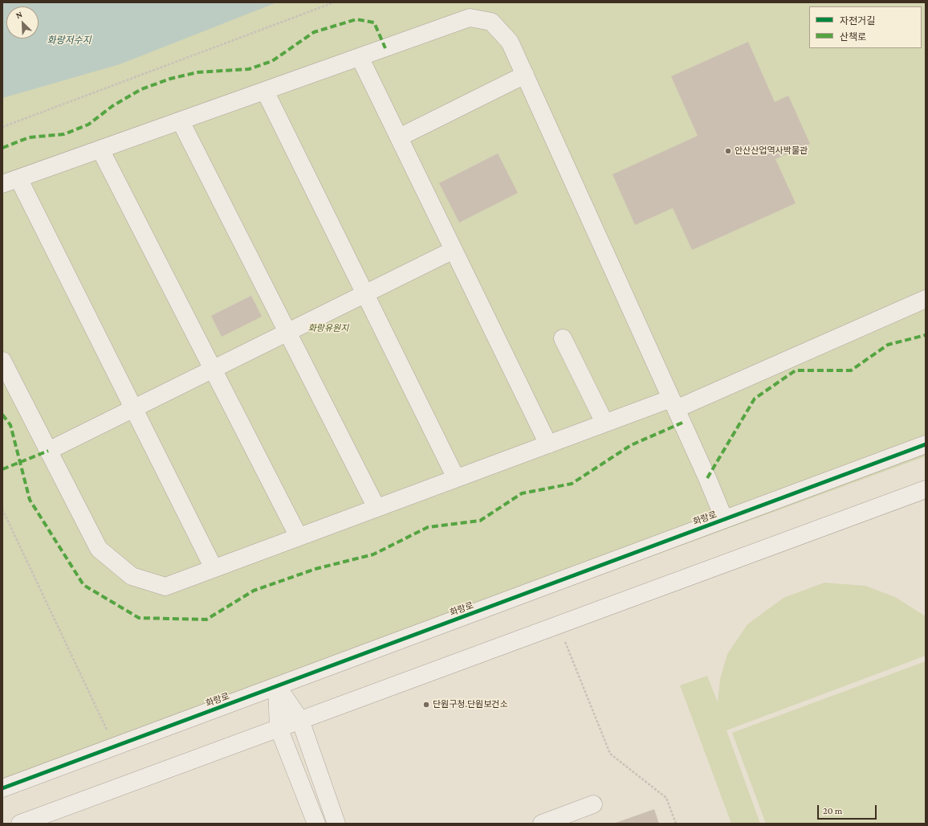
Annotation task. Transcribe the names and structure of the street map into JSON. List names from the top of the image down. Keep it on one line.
{"streets":{"street":["화랑로"]},"water":["화랑저수지"],"parks":["화랑유원지"],"places":["안산산업역사박물관","단원구청.단원보건소"],"legend":["자전거길","산책로"],"scale_bar":"20 m","north":"top left"}
